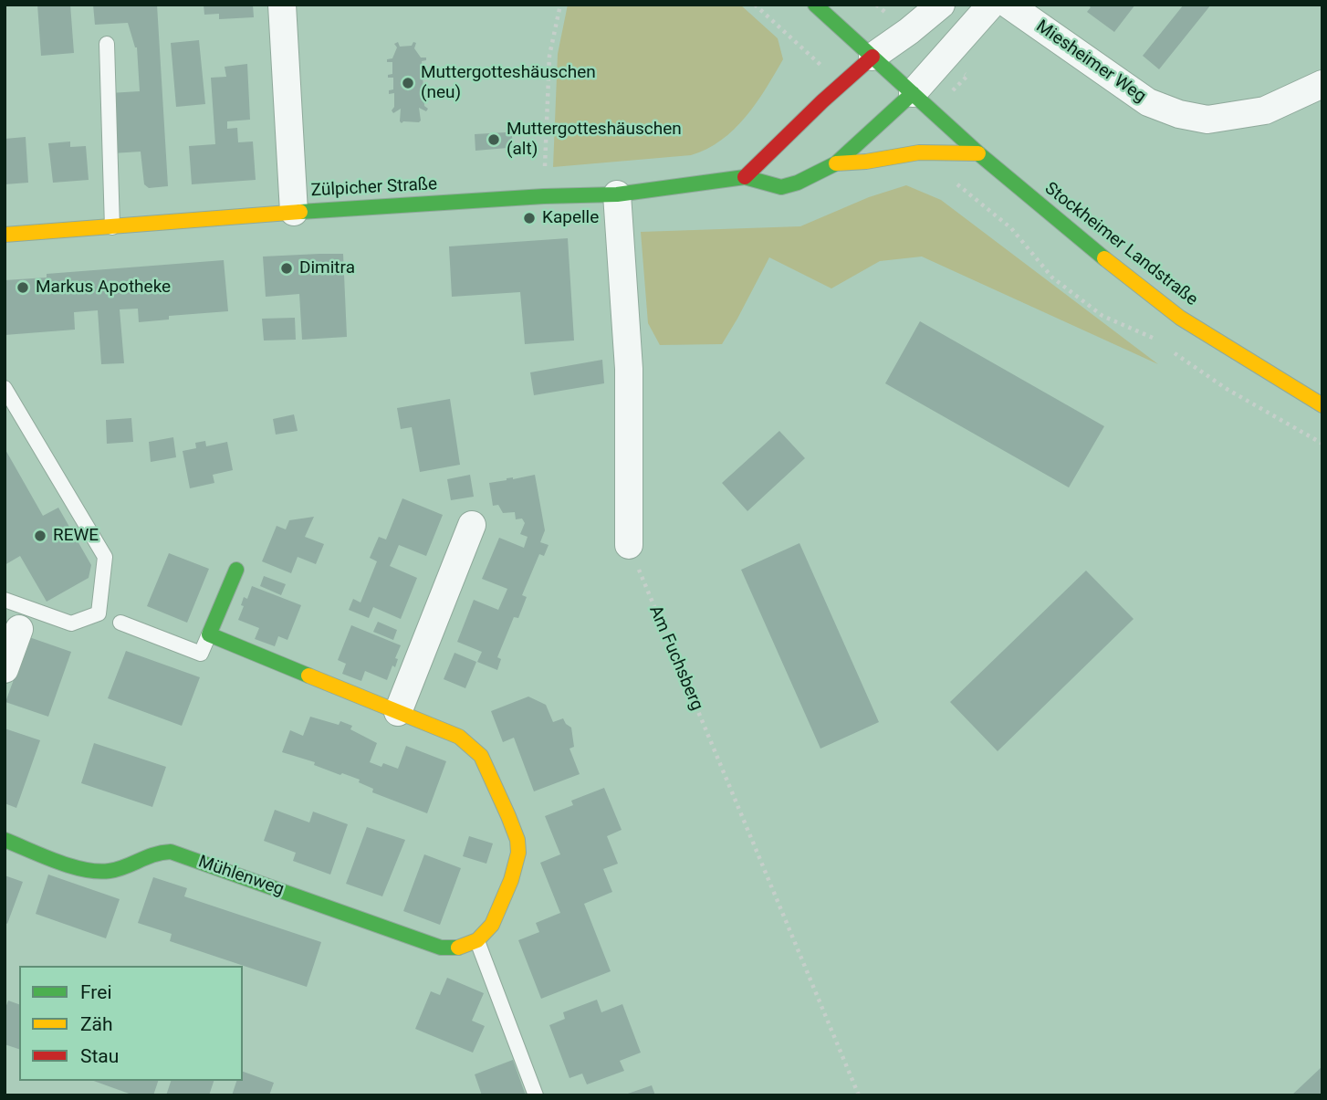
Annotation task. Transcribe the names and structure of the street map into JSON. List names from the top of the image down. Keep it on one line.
{"streets":{"street":["Miesheimer Weg","Zülpicher Straße","Stockheimer Landstraße","Mühlenweg"],"path":["Am Fuchsberg"]},"crossings":[["Zülpicher Straße","Stockheimer Landstraße"]],"places":["Muttergotteshäuschen (neu)","Muttergotteshäuschen (alt)","Kapelle","Dimitra","Markus Apotheke","REWE"],"legend":["Frei","Zäh","Stau"]}
